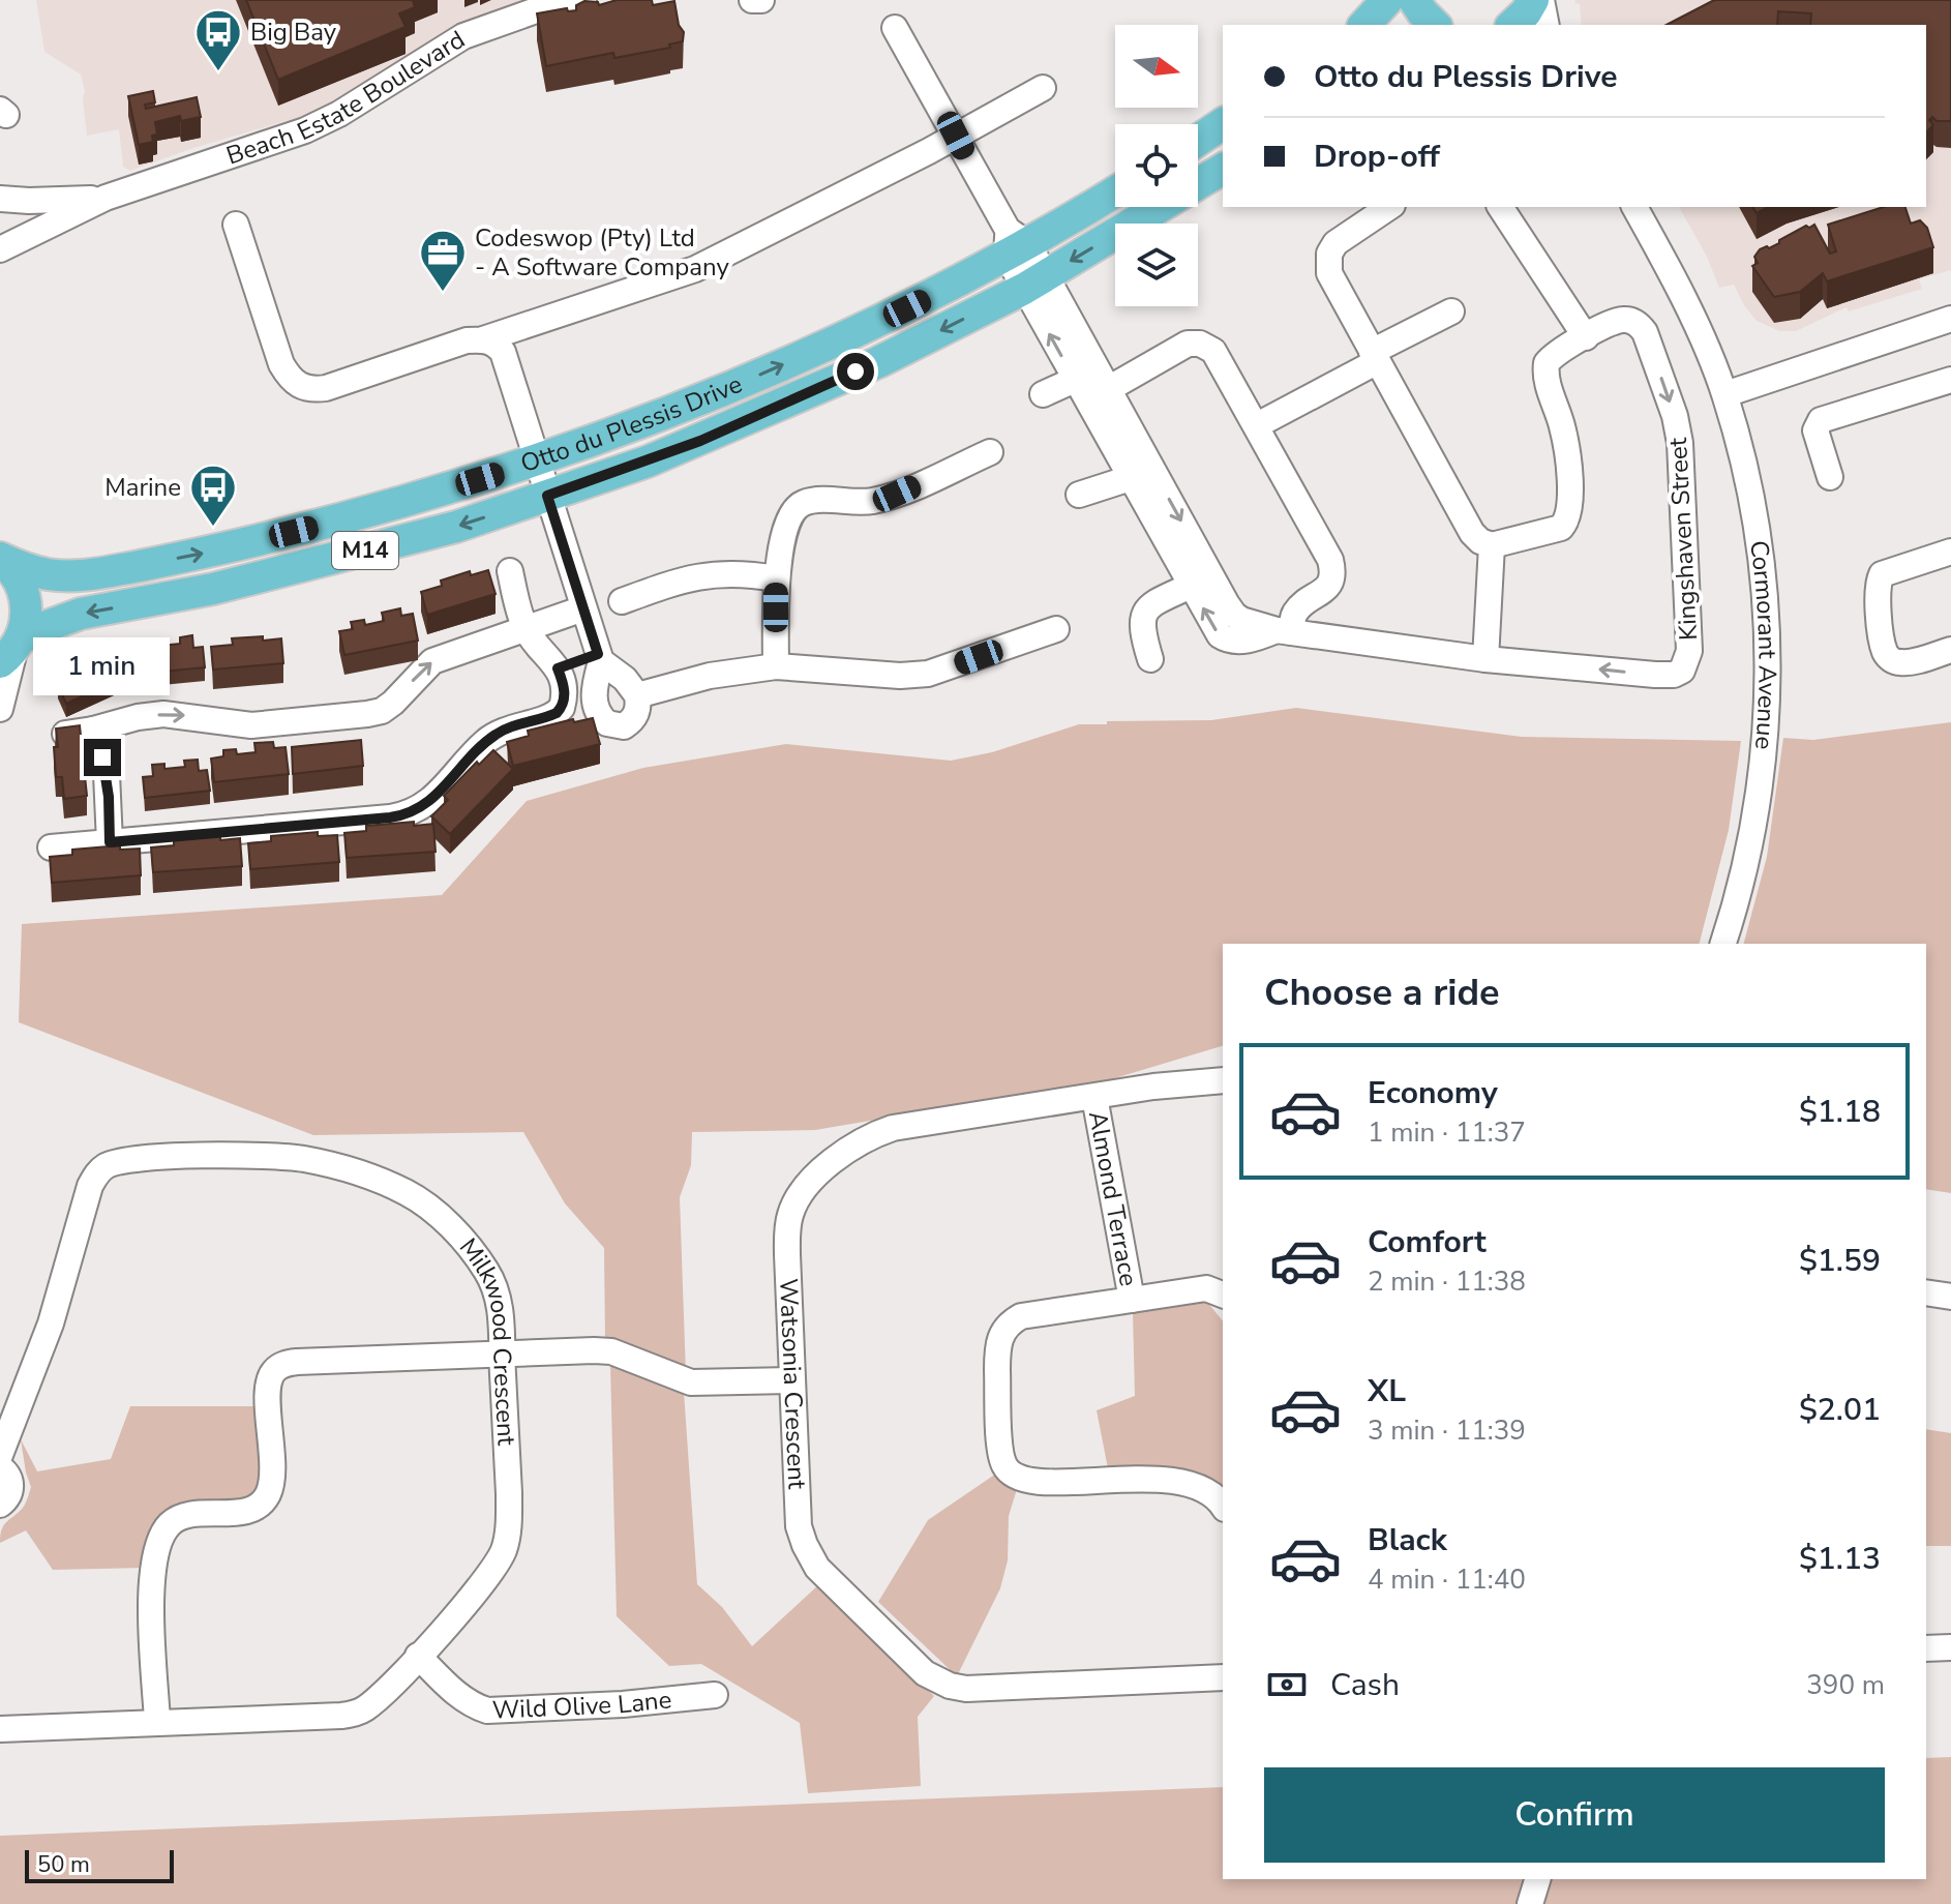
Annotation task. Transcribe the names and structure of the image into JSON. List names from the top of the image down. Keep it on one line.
{"streets":{"main road":["Otto du Plessis Drive","M14"],"street":["Beach Estate Boulevard","Kingshaven Street","Cormorant Avenue","Almond Terrace","Milkwood Crescent","Watsonia Crescent","Wild Olive Lane"]},"crossings":[["Otto du Plessis Drive","Kingshaven Street"],["Almond Terrace","Watsonia Crescent"],["Milkwood Crescent","Wild Olive Lane"]],"places":{"bus stop":["Big Bay","Marine"],"office":["Codeswop (Pty) Ltd - A Software Company"]},"scale_bar":"50 m","north":"right","page":{"banner":["Otto du Plessis Drive","Drop-off"],"bubble":"1 min","heading":"Choose a ride","list":[{"name":"Economy","note":"1 min · 11:37","value":"$1.18"},{"name":"Comfort","note":"2 min · 11:38","value":"$1.59"},{"name":"XL","note":"3 min · 11:39","value":"$2.01"},{"name":"Black","note":"4 min · 11:40","value":"$1.13"}],"pay":["Cash","390 m"],"buttons":"Confirm","scale":"50 m"}}
